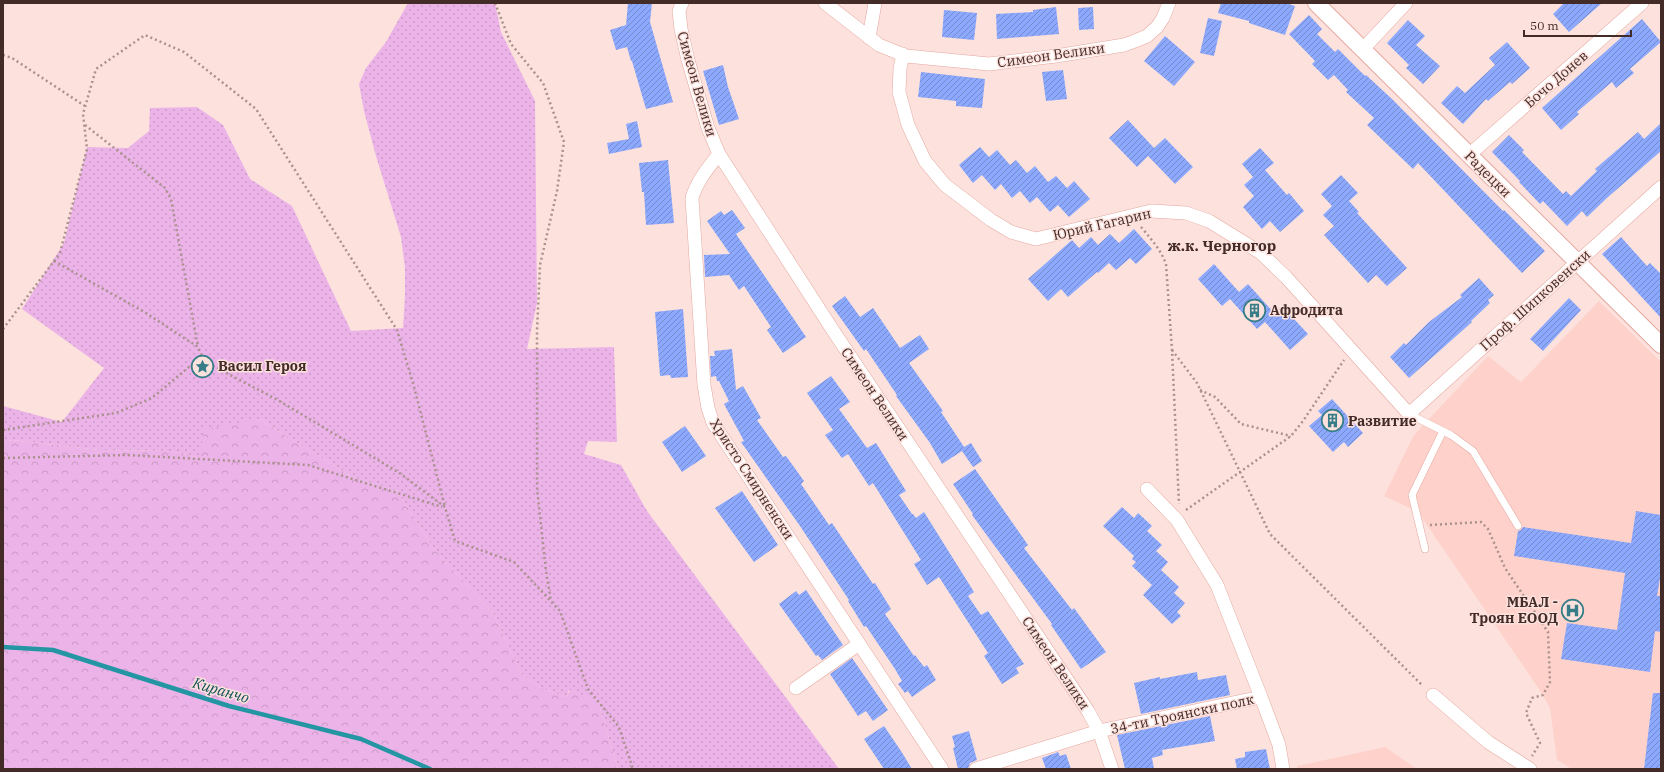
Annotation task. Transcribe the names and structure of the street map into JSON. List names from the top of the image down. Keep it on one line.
{"streets":{"street":["Симеон Велики","Бочо Донев","Радецки","Юрий Гагарин","Проф. Шипковенски","Христо Смирненски","34-ти Троянски полк"]},"crossings":[["Симеон Велики","Юрий Гагарин"],["Симеон Велики","Христо Смирненски"],["Симеон Велики","34-ти Троянски полк"],["Бочо Донев","Радецки"],["Радецки","Проф. Шипковенски"],["Юрий Гагарин","Проф. Шипковенски"]],"districts":["ж.к. Черногор"],"water":["Киранчо"],"places":{"building":["Афродита","Развитие"],"place":["Васил Героя"],"hospital":["МБАЛ - Троян ЕООД"]},"scale_bar":"50 m"}
